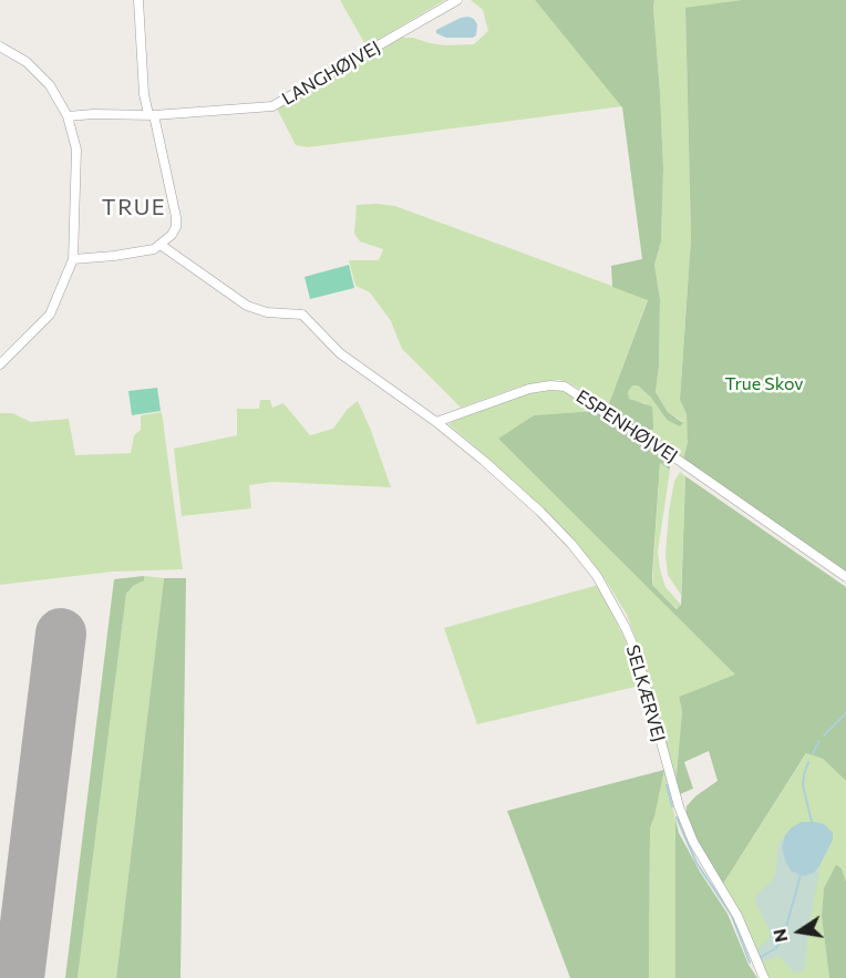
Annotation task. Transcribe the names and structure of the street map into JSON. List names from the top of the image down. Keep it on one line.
{"streets":{"street":["LANGHØJVEJ","ESPENHØJVEJ","SELKÆRVEJ"]},"crossings":[["ESPENHØJVEJ","SELKÆRVEJ"]],"districts":["TRUE"],"parks":["True Skov"],"north":"left"}
